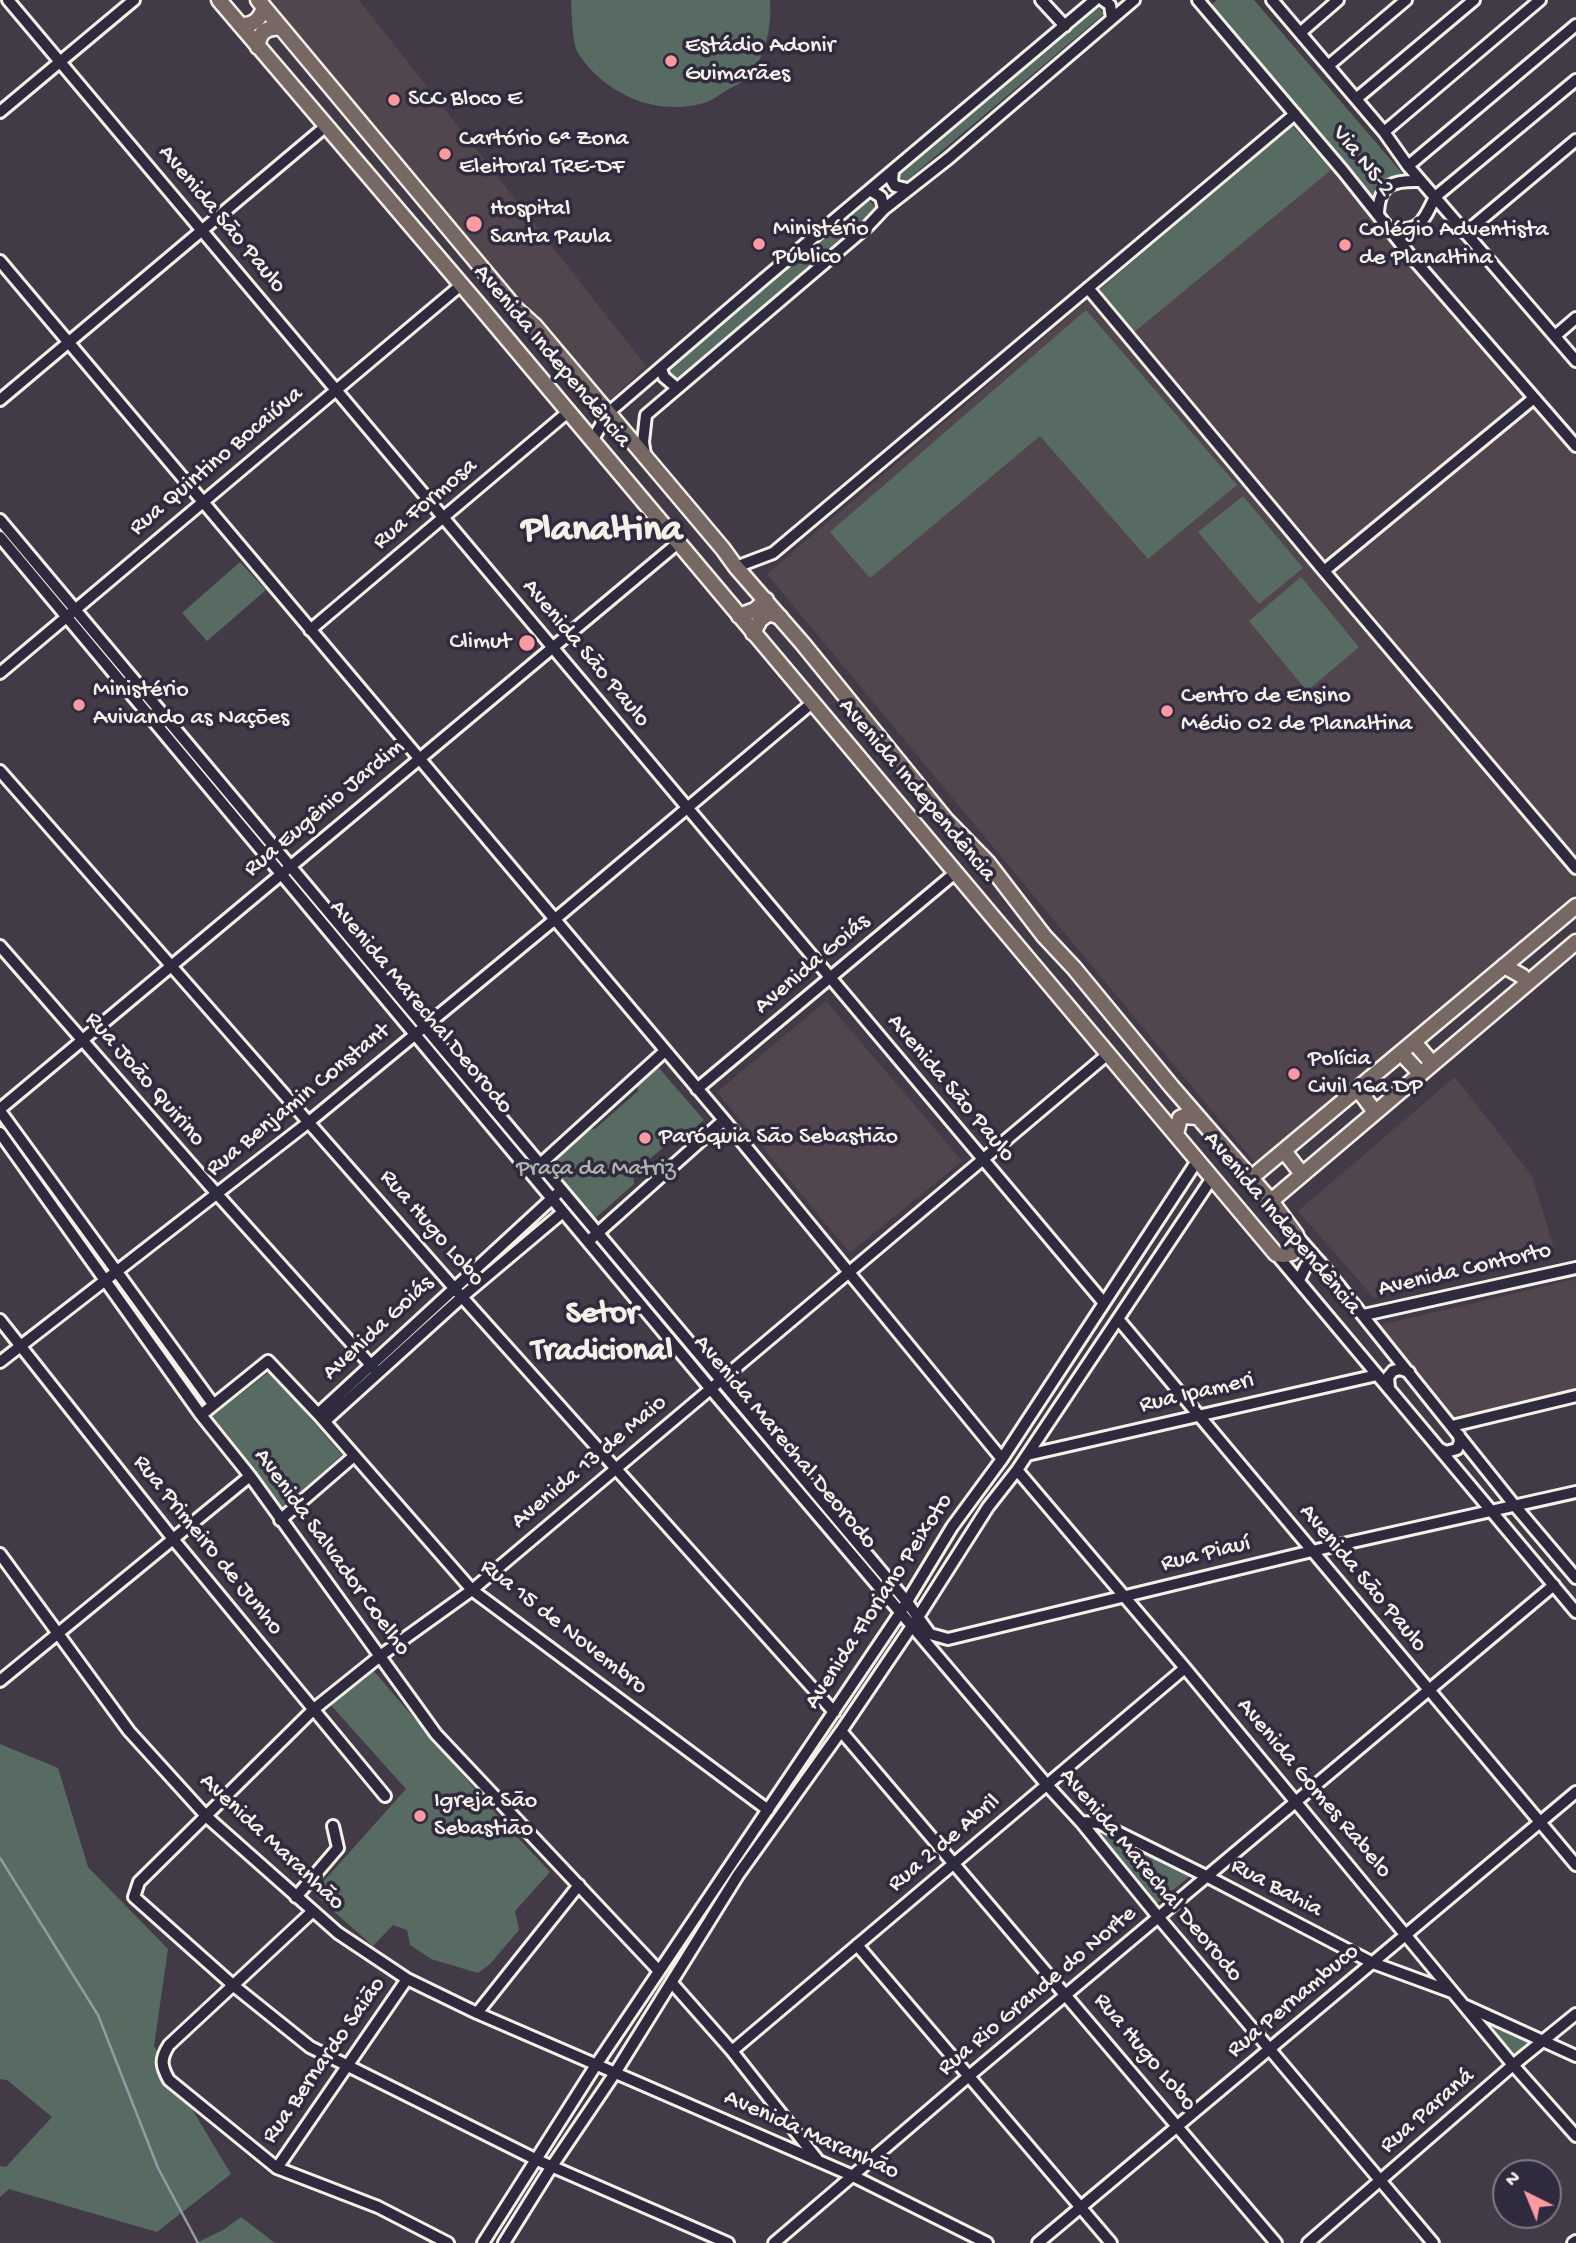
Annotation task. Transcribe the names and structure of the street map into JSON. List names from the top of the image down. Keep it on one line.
{"streets":{"main road":["Avenida Independência"],"street":["Via NS-2","Avenida São Paulo","Rua Quintino Bocaiúva","Rua Formosa","Rua Eugênio Jardim","Avenida Goiás","Avenida Marechal Deorodo","Rua João Quirino","Rua Benjamin Constant","Rua Hugo Lobo","Avenida Contorto","Rua Ipameri","Avenida 13 de Maio","Rua Primeiro de Junho","Avenida Salvador Coelho","Rua Piauí","Avenida Floriano Peixoto","Rua 15 de Novembro","Avenida Gomes Rabelo","Avenida Maranhão","Rua 2 de Abril","Rua Bahia","Rua Rio Grande do Norte","Rua Pernambuco","Rua Bernardo Saião","Rua Paraná"]},"crossings":[["Avenida São Paulo","Rua Quintino Bocaiúva"],["Avenida São Paulo","Rua Formosa"],["Avenida São Paulo","Rua Eugênio Jardim"],["Avenida São Paulo","Avenida Goiás"],["Avenida São Paulo","Rua Benjamin Constant"],["Avenida São Paulo","Rua Ipameri"],["Avenida São Paulo","Avenida 13 de Maio"],["Avenida São Paulo","Rua Piauí"],["Avenida São Paulo","Avenida Floriano Peixoto"],["Avenida São Paulo","Rua Rio Grande do Norte"],["Avenida São Paulo","Rua Pernambuco"],["Avenida Independência","Rua Quintino Bocaiúva"],["Avenida Independência","Rua Formosa"],["Avenida Independência","Rua Eugênio Jardim"],["Avenida Independência","Avenida Goiás"],["Avenida Independência","Rua Benjamin Constant"],["Avenida Independência","Avenida Contorto"],["Avenida Independência","Rua Ipameri"],["Avenida Independência","Avenida 13 de Maio"],["Avenida Independência","Rua Piauí"],["Avenida Independência","Avenida Floriano Peixoto"],["Avenida Independência","Rua Rio Grande do Norte"],["Rua Quintino Bocaiúva","Avenida Marechal Deorodo"],["Rua Eugênio Jardim","Avenida Marechal Deorodo"],["Rua Eugênio Jardim","Rua João Quirino"],["Rua Eugênio Jardim","Rua Hugo Lobo"],["Avenida Goiás","Avenida Marechal Deorodo"],["Avenida Goiás","Rua João Quirino"],["Avenida Goiás","Rua Hugo Lobo"],["Avenida Goiás","Rua 15 de Novembro"],["Avenida Marechal Deorodo","Rua Benjamin Constant"],["Avenida Marechal Deorodo","Avenida 13 de Maio"],["Avenida Marechal Deorodo","Rua Piauí"],["Avenida Marechal Deorodo","Avenida Floriano Peixoto"],["Avenida Marechal Deorodo","Rua 2 de Abril"],["Avenida Marechal Deorodo","Rua Bahia"],["Avenida Marechal Deorodo","Rua Rio Grande do Norte"],["Avenida Marechal Deorodo","Rua Pernambuco"],["Avenida Marechal Deorodo","Rua Paraná"],["Rua João Quirino","Rua Benjamin Constant"],["Rua Benjamin Constant","Rua Hugo Lobo"],["Rua Benjamin Constant","Rua Primeiro de Junho"],["Rua Benjamin Constant","Avenida Salvador Coelho"],["Rua Hugo Lobo","Avenida 13 de Maio"],["Rua Hugo Lobo","Avenida Floriano Peixoto"],["Rua Hugo Lobo","Rua 2 de Abril"],["Rua Hugo Lobo","Rua Rio Grande do Norte"],["Rua Hugo Lobo","Rua Pernambuco"],["Rua Ipameri","Avenida Floriano Peixoto"],["Avenida 13 de Maio","Rua Primeiro de Junho"],["Avenida 13 de Maio","Avenida Salvador Coelho"],["Avenida 13 de Maio","Rua 15 de Novembro"],["Avenida 13 de Maio","Avenida Maranhão"],["Avenida Salvador Coelho","Avenida Floriano Peixoto"],["Rua Piauí","Avenida Gomes Rabelo"],["Avenida Floriano Peixoto","Rua 15 de Novembro"],["Avenida Floriano Peixoto","Avenida Gomes Rabelo"],["Avenida Floriano Peixoto","Avenida Maranhão"],["Avenida Gomes Rabelo","Rua 2 de Abril"],["Avenida Gomes Rabelo","Rua Bahia"],["Avenida Gomes Rabelo","Rua Rio Grande do Norte"],["Avenida Gomes Rabelo","Rua Pernambuco"],["Avenida Gomes Rabelo","Rua Paraná"],["Avenida Maranhão","Rua Rio Grande do Norte"],["Avenida Maranhão","Rua Bernardo Saião"],["Rua Bahia","Rua Rio Grande do Norte"],["Rua Bahia","Rua Pernambuco"]],"districts":["Planaltina","Setor Tradicional"],"parks":["Praça da Matriz"],"places":["Estádio Adonir Guimarães","SCC Bloco E","Cartório 6ª Zona Eleitoral TRE-DF","Hospital Santa Paula","Ministério Público","Colégio Adventista de Planaltina","Climut","Ministério Avivando as Nações","Centro de Ensino Médio 02 de Planaltina","Polícia Civil 16a DP","Paróquia São Sebastião","Igreja São Sebastião"],"north":"top left"}
